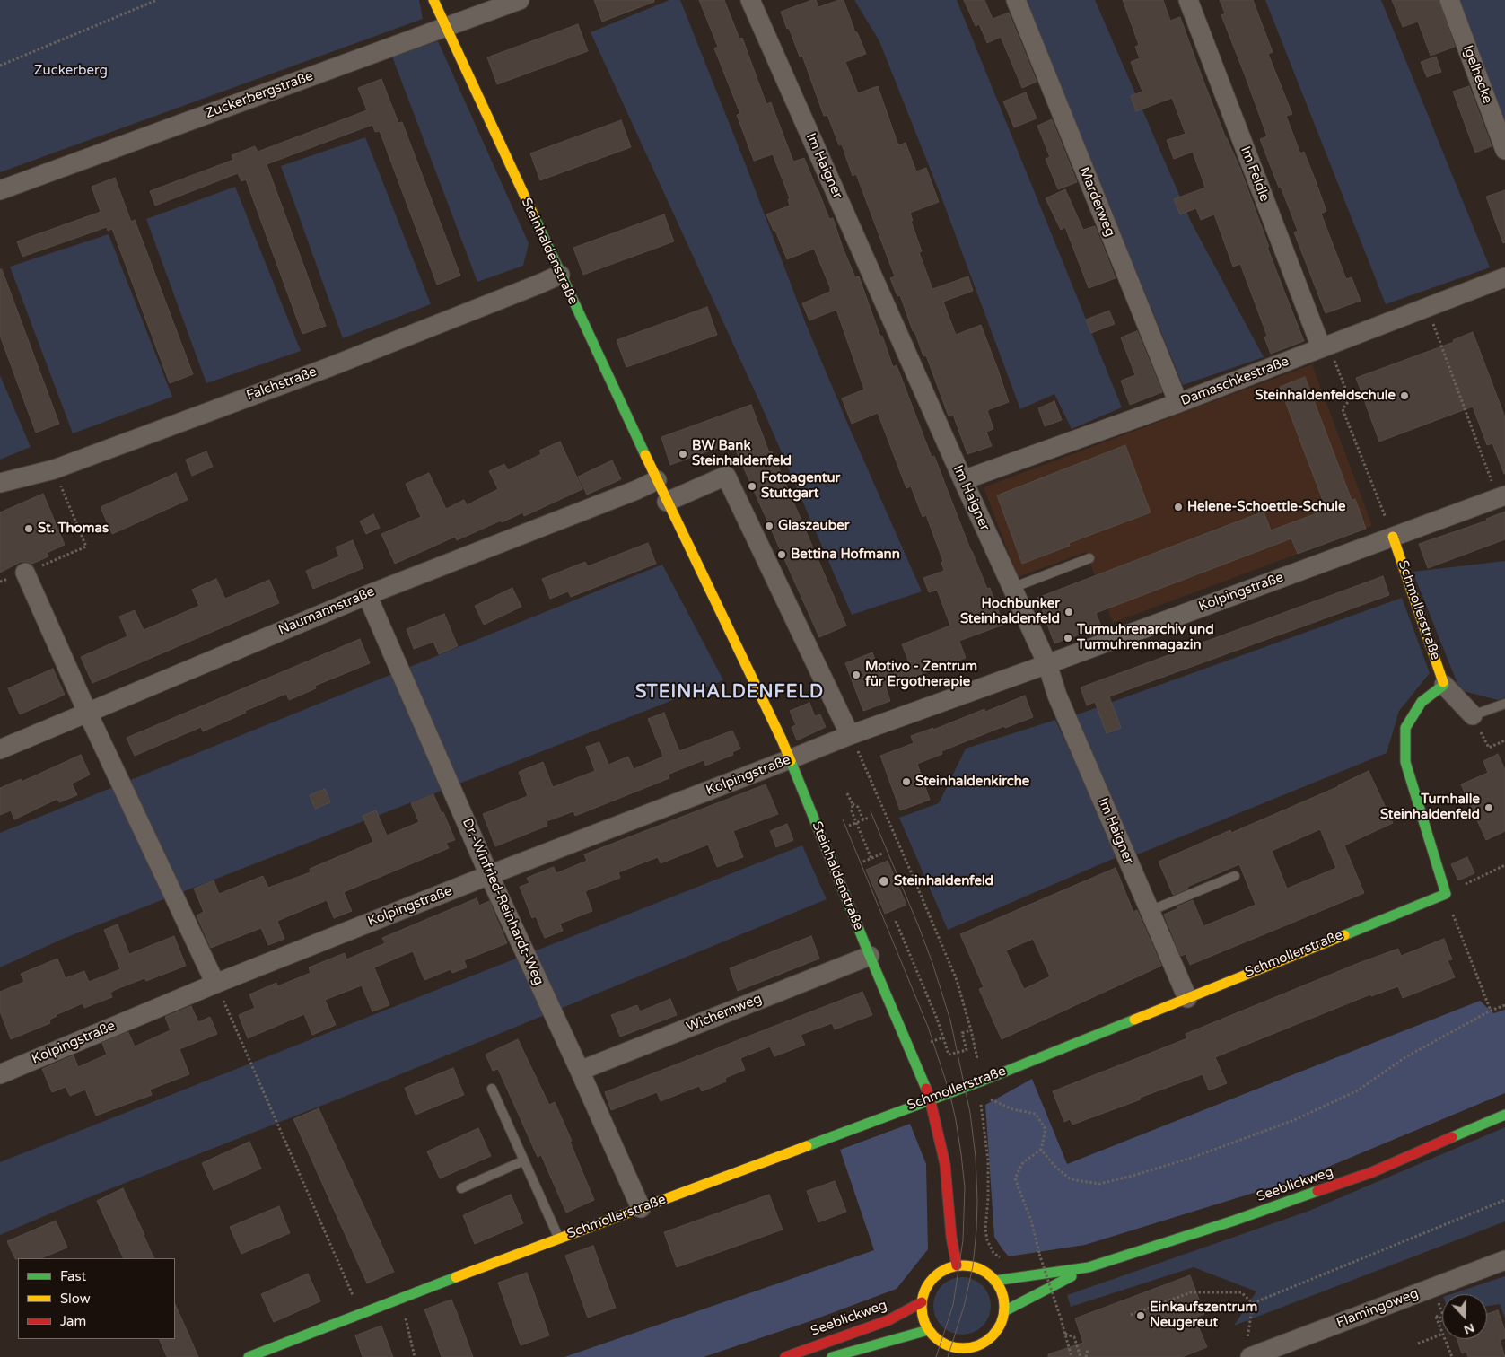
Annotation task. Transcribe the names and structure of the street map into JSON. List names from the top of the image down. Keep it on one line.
{"streets":{"street":["Igelhecke","Zuckerbergstraße","Im Haigner","Im Feldle","Marderweg","Steinhaldenstraße","Damaschkestraße","Falchstraße","Kolpingstraße","Schmollerstraße","Naumannstraße","Dr.-Winfried-Reinhardt-Weg","Wichernweg","Seeblickweg","Flamingoweg"]},"crossings":[["Zuckerbergstraße","Steinhaldenstraße"],["Im Haigner","Damaschkestraße"],["Im Haigner","Kolpingstraße"],["Im Haigner","Schmollerstraße"],["Im Feldle","Damaschkestraße"],["Marderweg","Damaschkestraße"],["Steinhaldenstraße","Falchstraße"],["Steinhaldenstraße","Kolpingstraße"],["Steinhaldenstraße","Schmollerstraße"],["Steinhaldenstraße","Naumannstraße"],["Steinhaldenstraße","Wichernweg"],["Steinhaldenstraße","Seeblickweg"],["Kolpingstraße","Schmollerstraße"],["Kolpingstraße","Dr.-Winfried-Reinhardt-Weg"],["Schmollerstraße","Dr.-Winfried-Reinhardt-Weg"],["Naumannstraße","Dr.-Winfried-Reinhardt-Weg"],["Dr.-Winfried-Reinhardt-Weg","Wichernweg"]],"districts":["STEINHALDENFELD"],"parks":["Zuckerberg"],"places":["Steinhaldenfeldschule","BW Bank Steinhaldenfeld","Fotoagentur Stuttgart","Helene-Schoettle-Schule","Glaszauber","St. Thomas","Bettina Hofmann","Hochbunker Steinhaldenfeld","Turmuhrenarchiv und Turmuhrenmagazin","Motivo - Zentrum für Ergotherapie","Steinhaldenkirche","Turnhalle Steinhaldenfeld","Steinhaldenfeld","Einkaufszentrum Neugereut"],"legend":["Fast","Slow","Jam"],"north":"bottom"}
